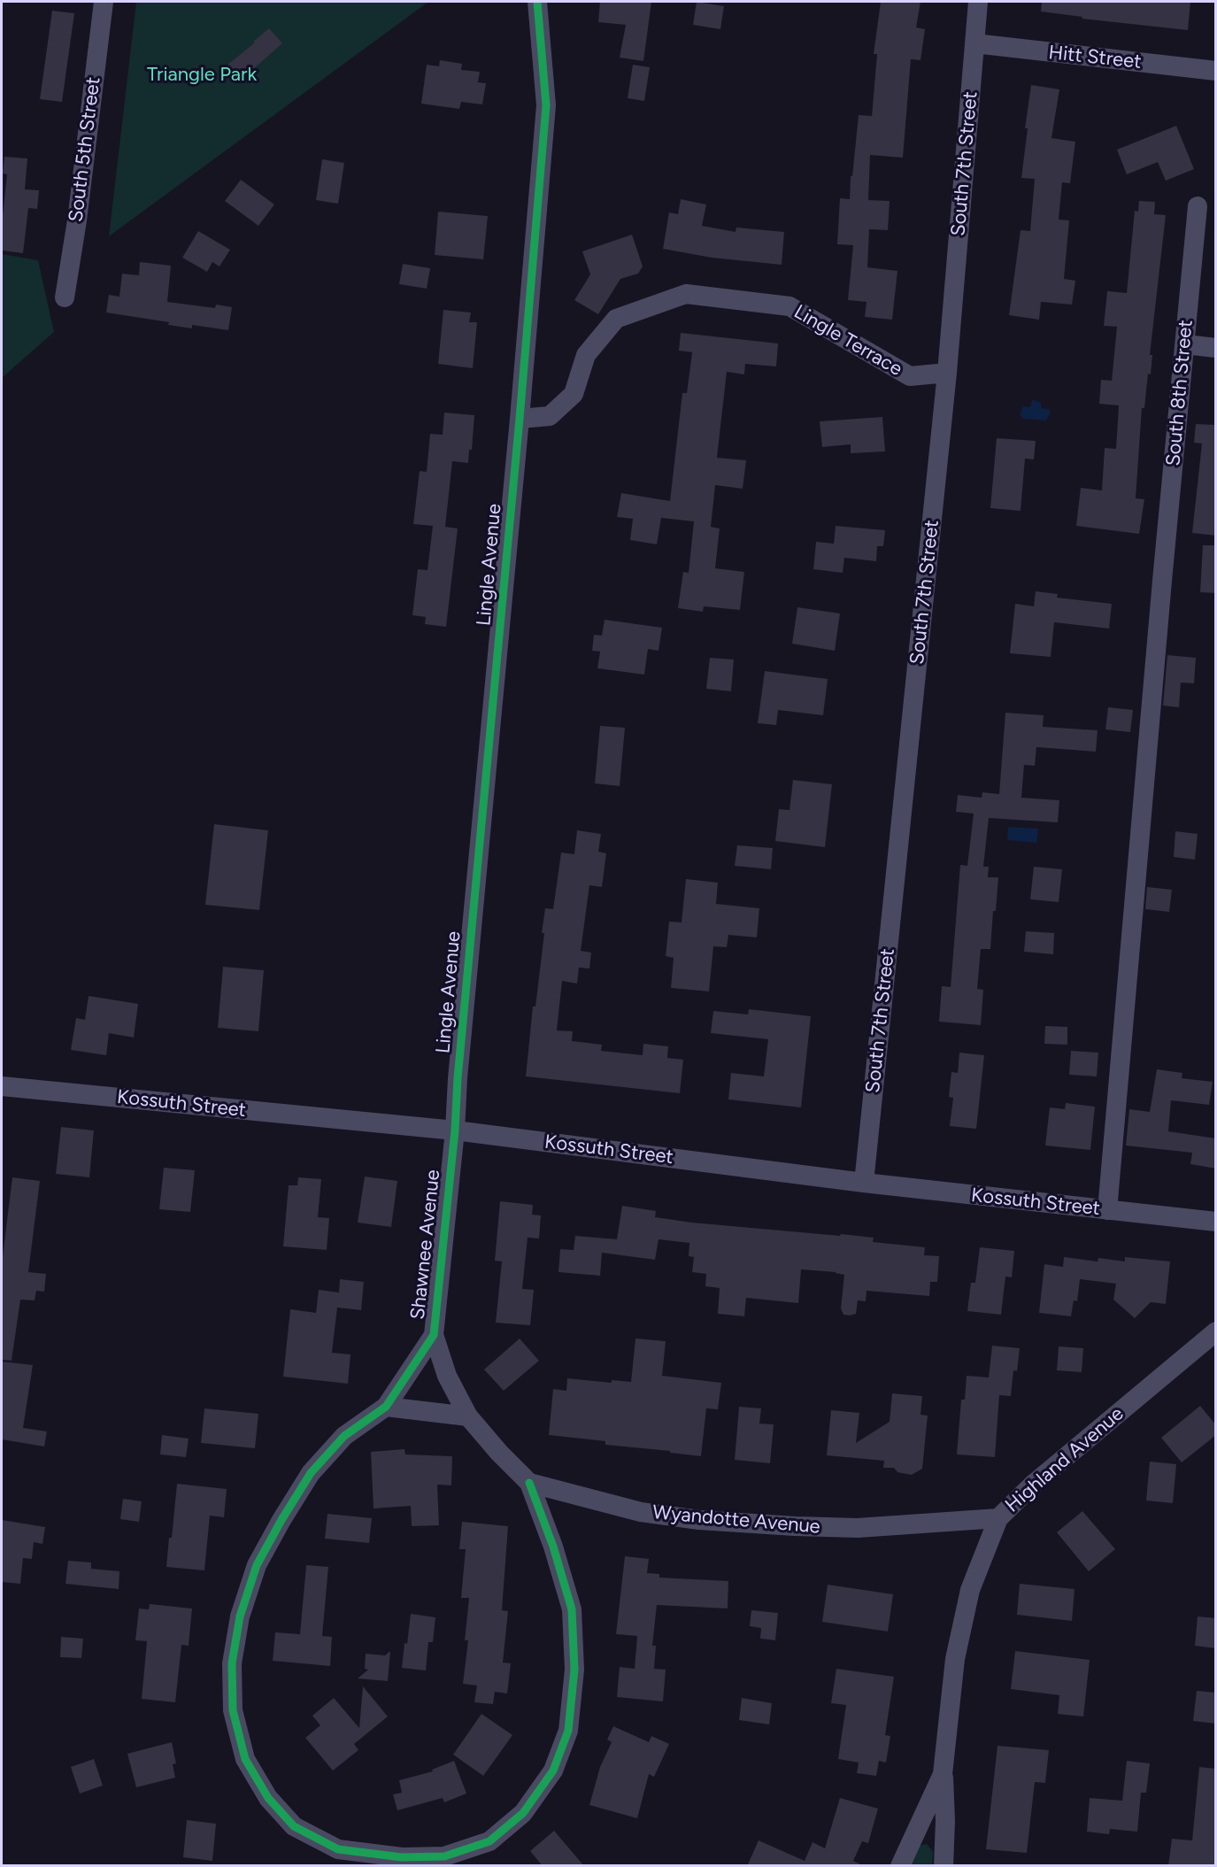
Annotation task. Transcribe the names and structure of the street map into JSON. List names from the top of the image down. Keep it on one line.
{"streets":{"street":["Hitt Street","South 5th Street","South 7th Street","Lingle Terrace","South 8th Street","Lingle Avenue","Kossuth Street","Shawnee Avenue","Highland Avenue","Wyandotte Avenue"]},"crossings":[["Hitt Street","South 7th Street"],["South 7th Street","Lingle Terrace"],["South 7th Street","Kossuth Street"],["Lingle Terrace","Lingle Avenue"],["South 8th Street","Kossuth Street"],["Lingle Avenue","Kossuth Street"],["Lingle Avenue","Shawnee Avenue"],["Kossuth Street","Shawnee Avenue"],["Shawnee Avenue","Wyandotte Avenue"],["Highland Avenue","Wyandotte Avenue"]],"parks":["Triangle Park"]}
